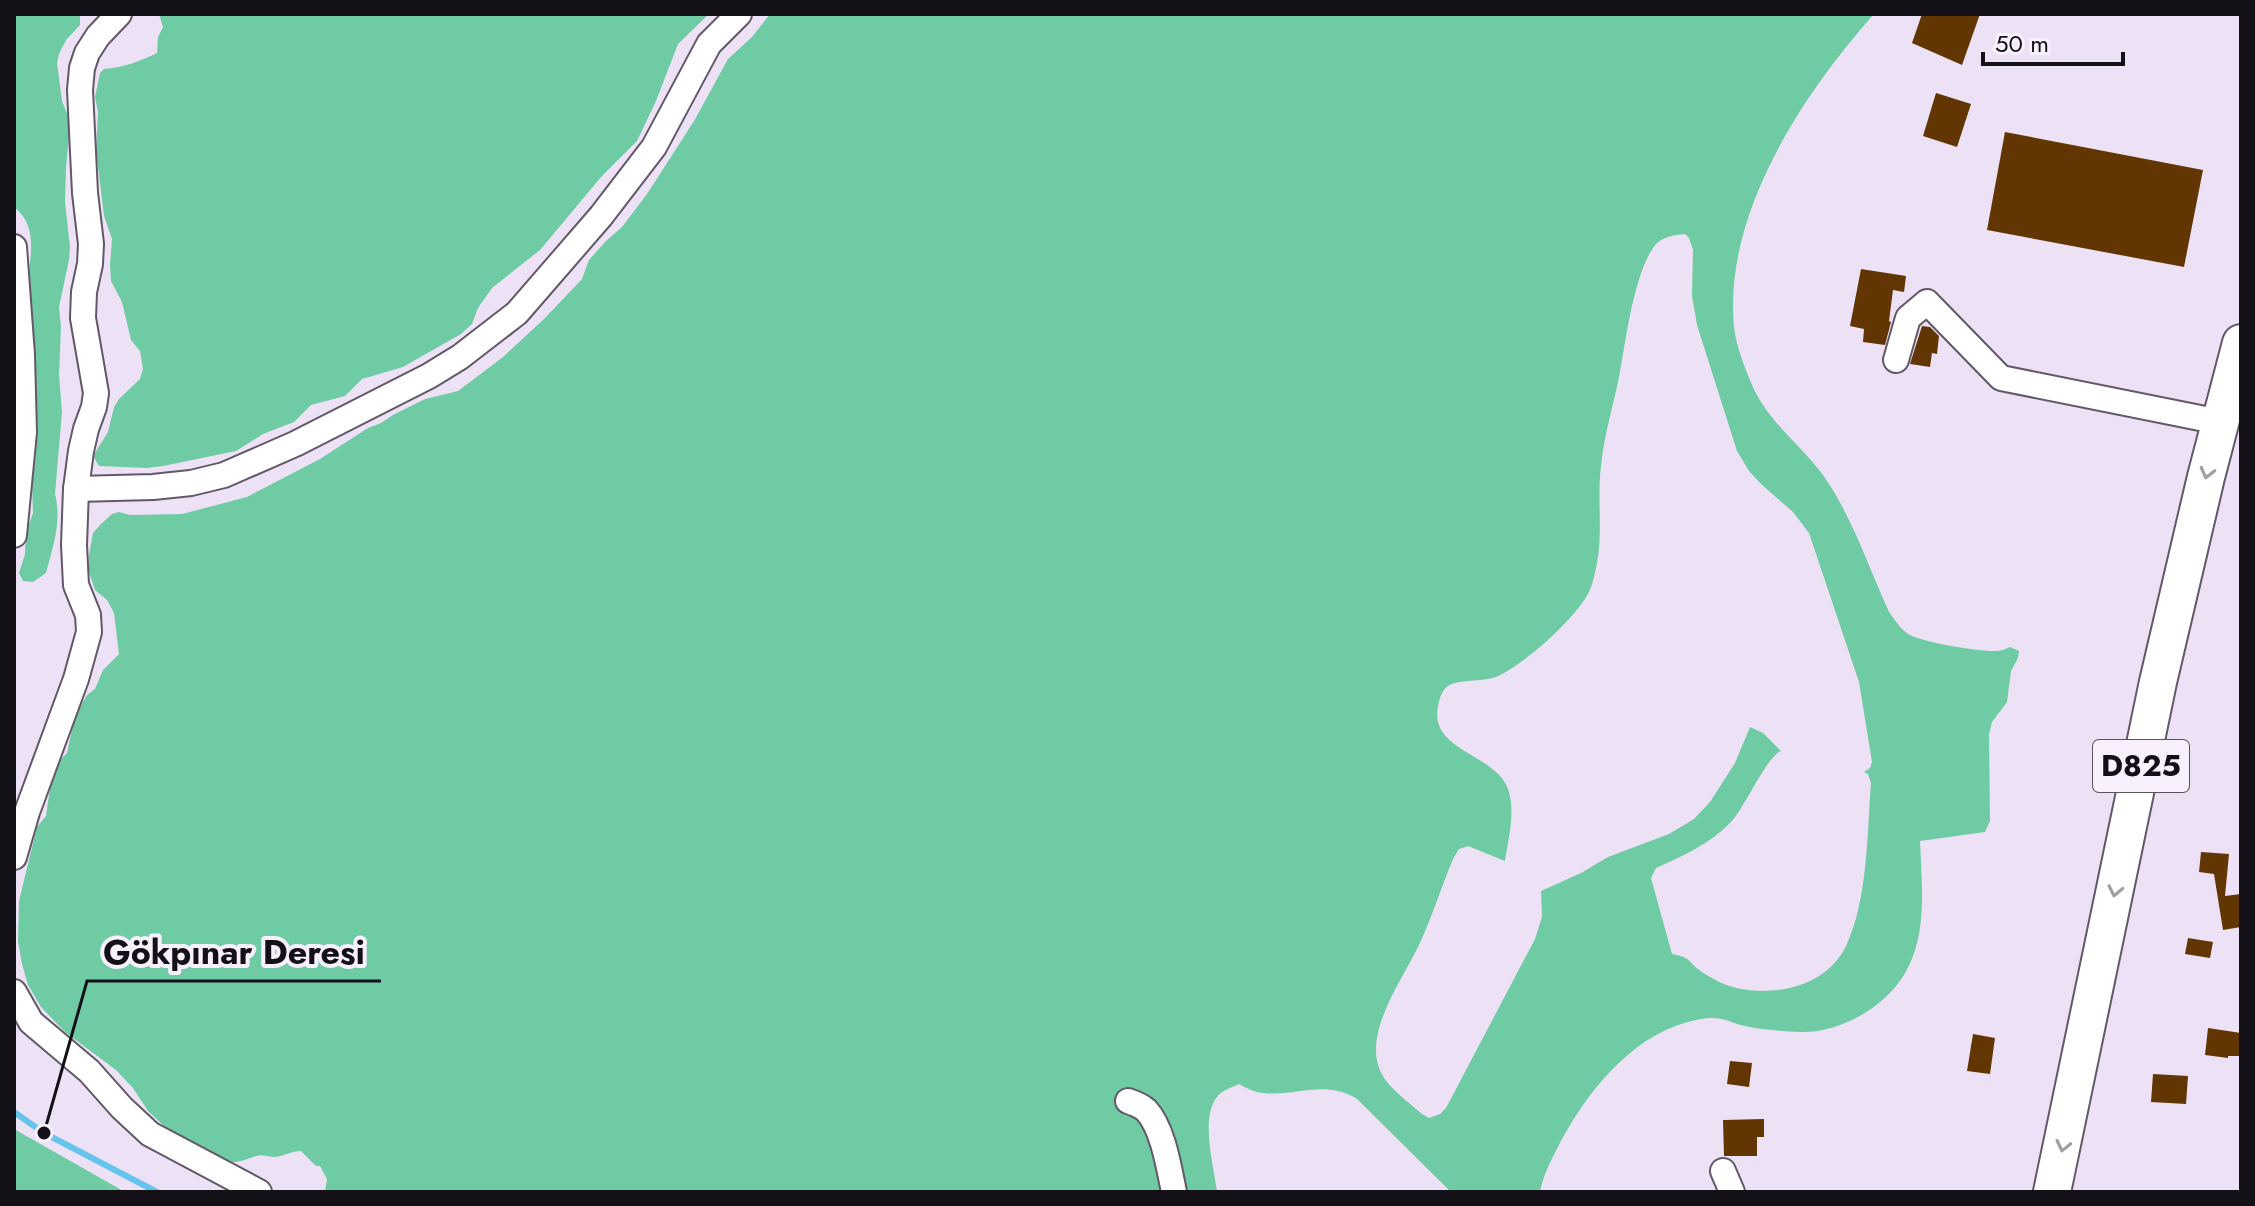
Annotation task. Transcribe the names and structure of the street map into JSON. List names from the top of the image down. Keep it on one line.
{"streets":{"highway":["D825"]},"places":["Gökpınar Deresi"],"scale_bar":"50 m"}
